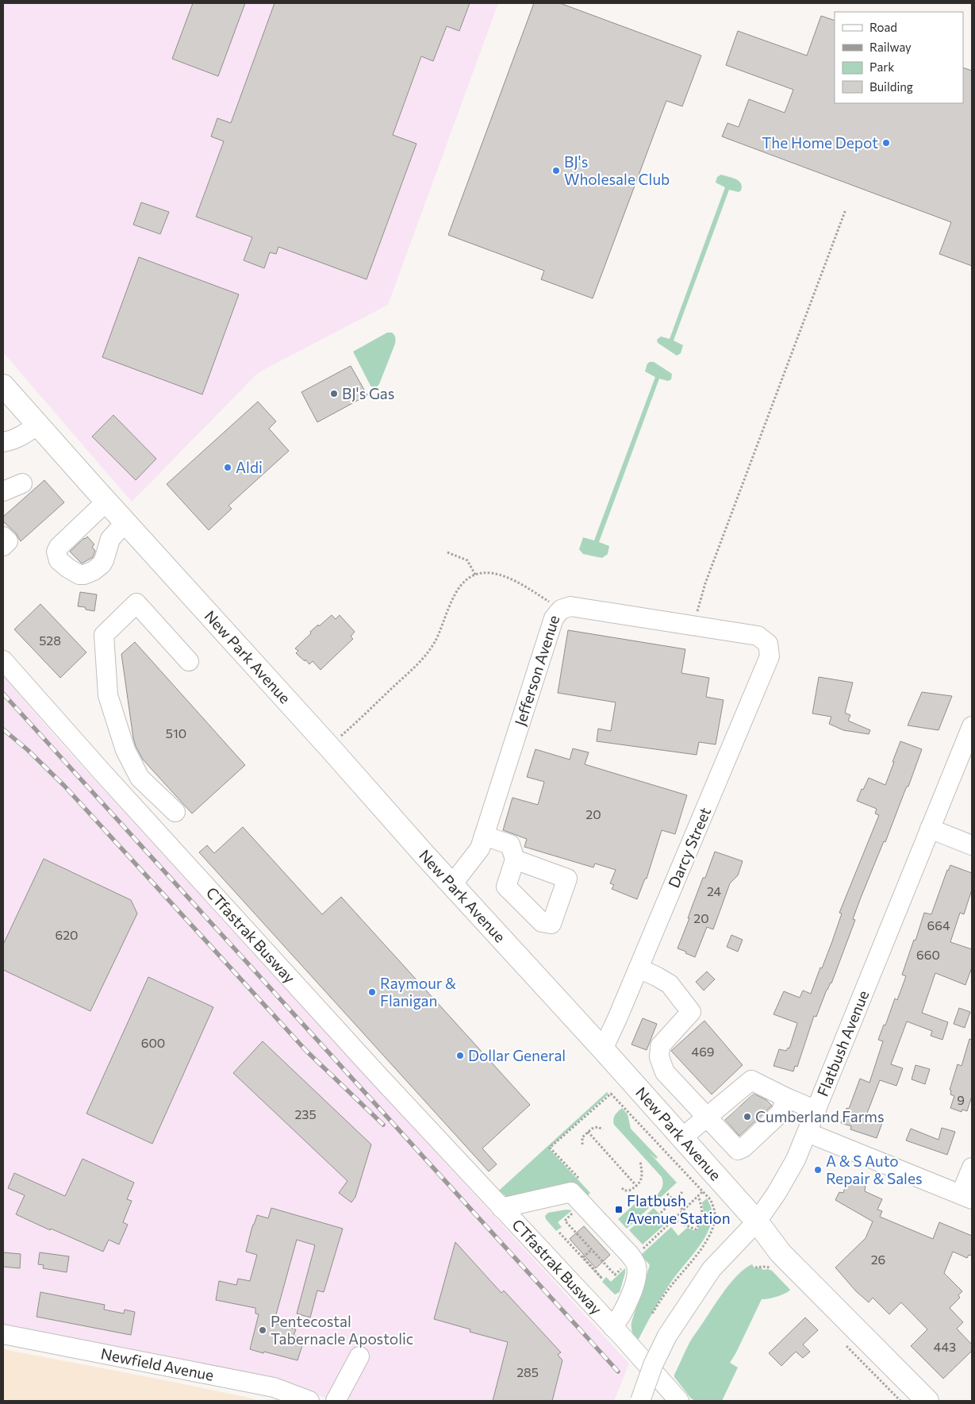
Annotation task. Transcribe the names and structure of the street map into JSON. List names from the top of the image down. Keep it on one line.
{"streets":{"main road":["New Park Avenue"],"street":["Jefferson Avenue","Darcy Street","CTfastrak Busway","Flatbush Avenue","Newfield Avenue"]},"crossings":[["New Park Avenue","Jefferson Avenue"],["New Park Avenue","Darcy Street"],["New Park Avenue","Flatbush Avenue"],["Jefferson Avenue","Darcy Street"]],"places":{"other":["The Home Depot","BJ's Wholesale Club","BJ's Gas","Aldi","Raymour & Flanigan","Dollar General","Cumberland Farms","A & S Auto Repair & Sales","Pentecostal Tabernacle Apostolic"],"transit":["Flatbush Avenue Station"]},"house_numbers":["528","510","20","24","20","664","620","660","600","469","9","235","26","443","285"],"legend":["Road","Railway","Park","Building"]}
